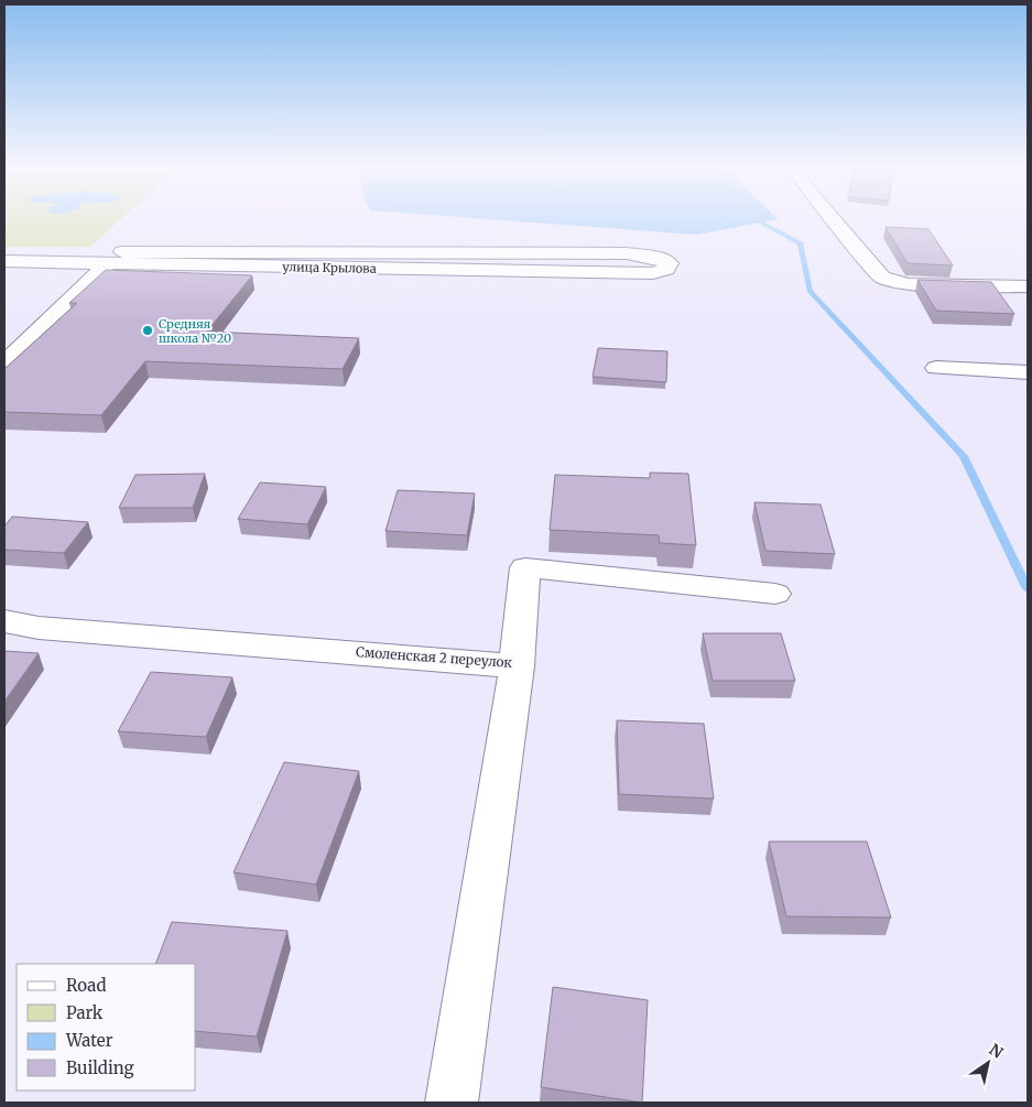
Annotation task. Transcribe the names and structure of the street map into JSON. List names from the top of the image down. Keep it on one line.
{"streets":{"street":["улица Крылова","Смоленская 2 переулок"]},"places":["Средняя школа №20"],"legend":["Road","Park","Water","Building"],"north":"top right"}
